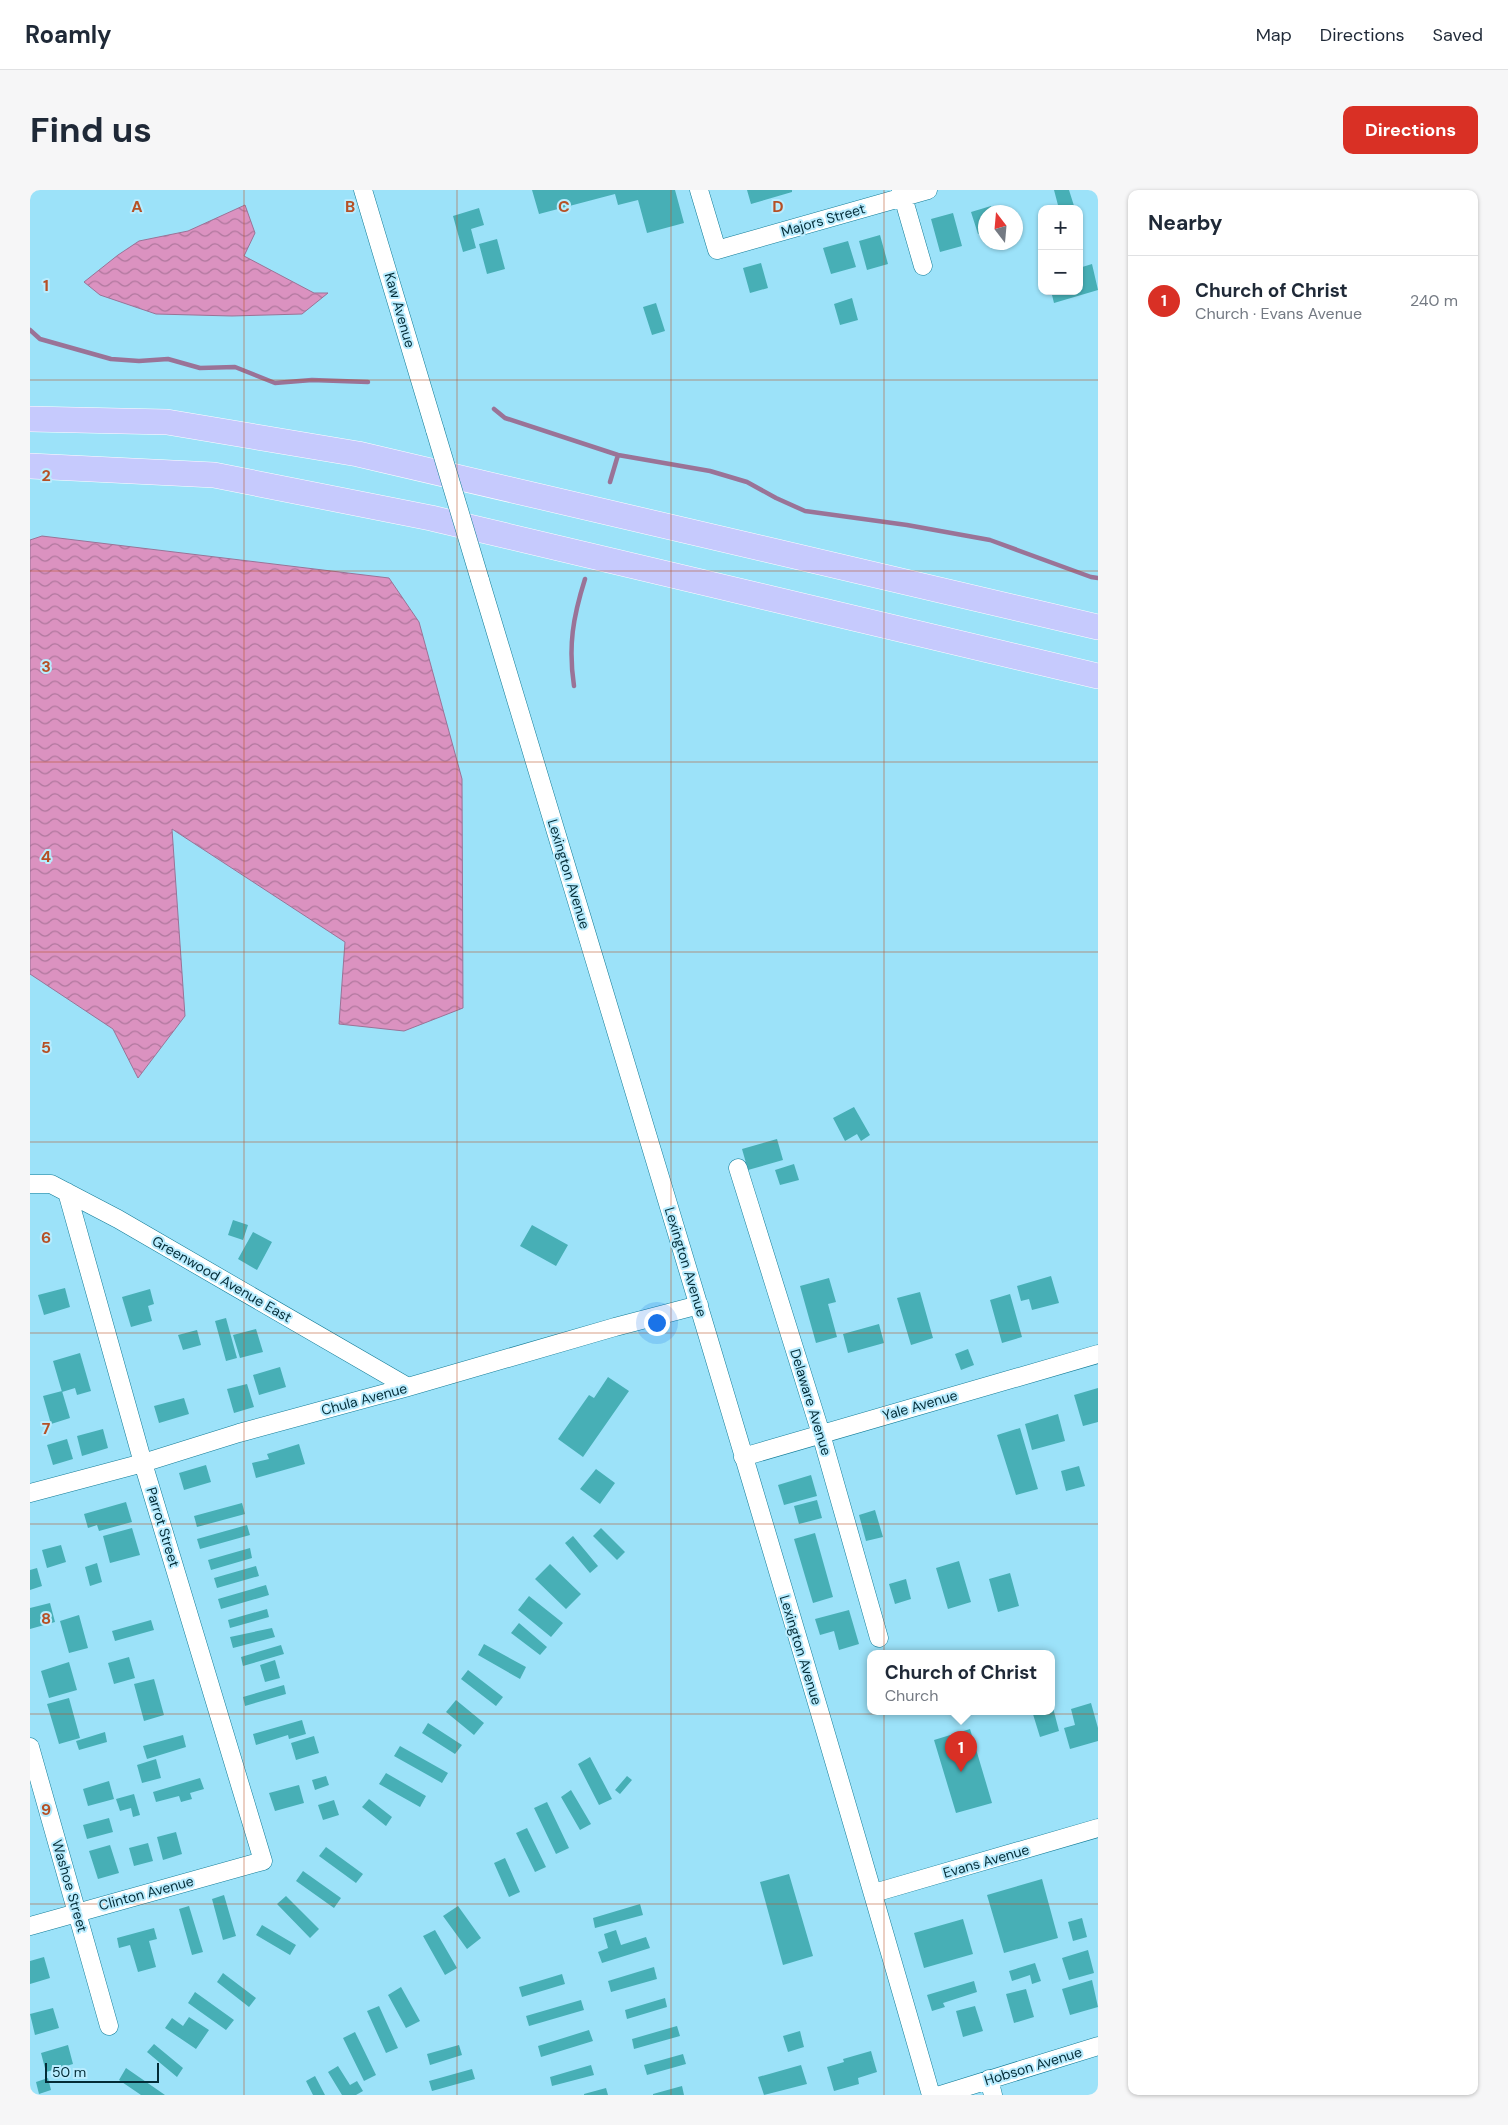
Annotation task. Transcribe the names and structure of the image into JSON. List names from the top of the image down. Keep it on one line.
{"streets":{"street":["Majors Street","Kaw Avenue","Lexington Avenue","Greenwood Avenue East","Chula Avenue","Delaware Avenue","Yale Avenue","Parrot Street","Evans Avenue","Washoe Street","Clinton Avenue","Hobson Avenue"]},"crossings":[["Kaw Avenue","Lexington Avenue"],["Lexington Avenue","Chula Avenue"],["Lexington Avenue","Yale Avenue"],["Lexington Avenue","Evans Avenue"],["Greenwood Avenue East","Chula Avenue"],["Greenwood Avenue East","Parrot Street"],["Chula Avenue","Parrot Street"],["Delaware Avenue","Yale Avenue"],["Parrot Street","Clinton Avenue"],["Washoe Street","Clinton Avenue"]],"scale_bar":"50 m","north":"top","page":{"header":"Roamly","nav":["Map","Directions","Saved"],"buttons":"Directions","title":"Find us","heading":"Nearby","map_buttons":["+","−"],"list":[{"mark":"1","name":"Church of Christ","note":"Church · Evans Avenue","value":"240 m"}],"popup":["Church of Christ","Church"],"pins":"1","scale":"50 m"},"grid":{"columns":["A","B","C","D"],"rows":["1","2","3","4","5","6","7","8","9"]}}
